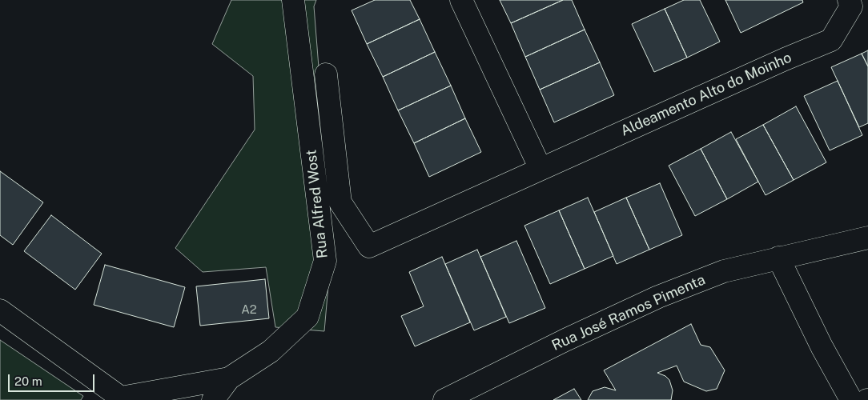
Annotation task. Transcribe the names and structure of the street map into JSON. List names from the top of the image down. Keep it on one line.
{"streets":{"street":["Aldeamento Alto do Moinho","Rua Alfred Wost","Rua José Ramos Pimenta"]},"house_numbers":["A2"],"scale_bar":"20 m"}
